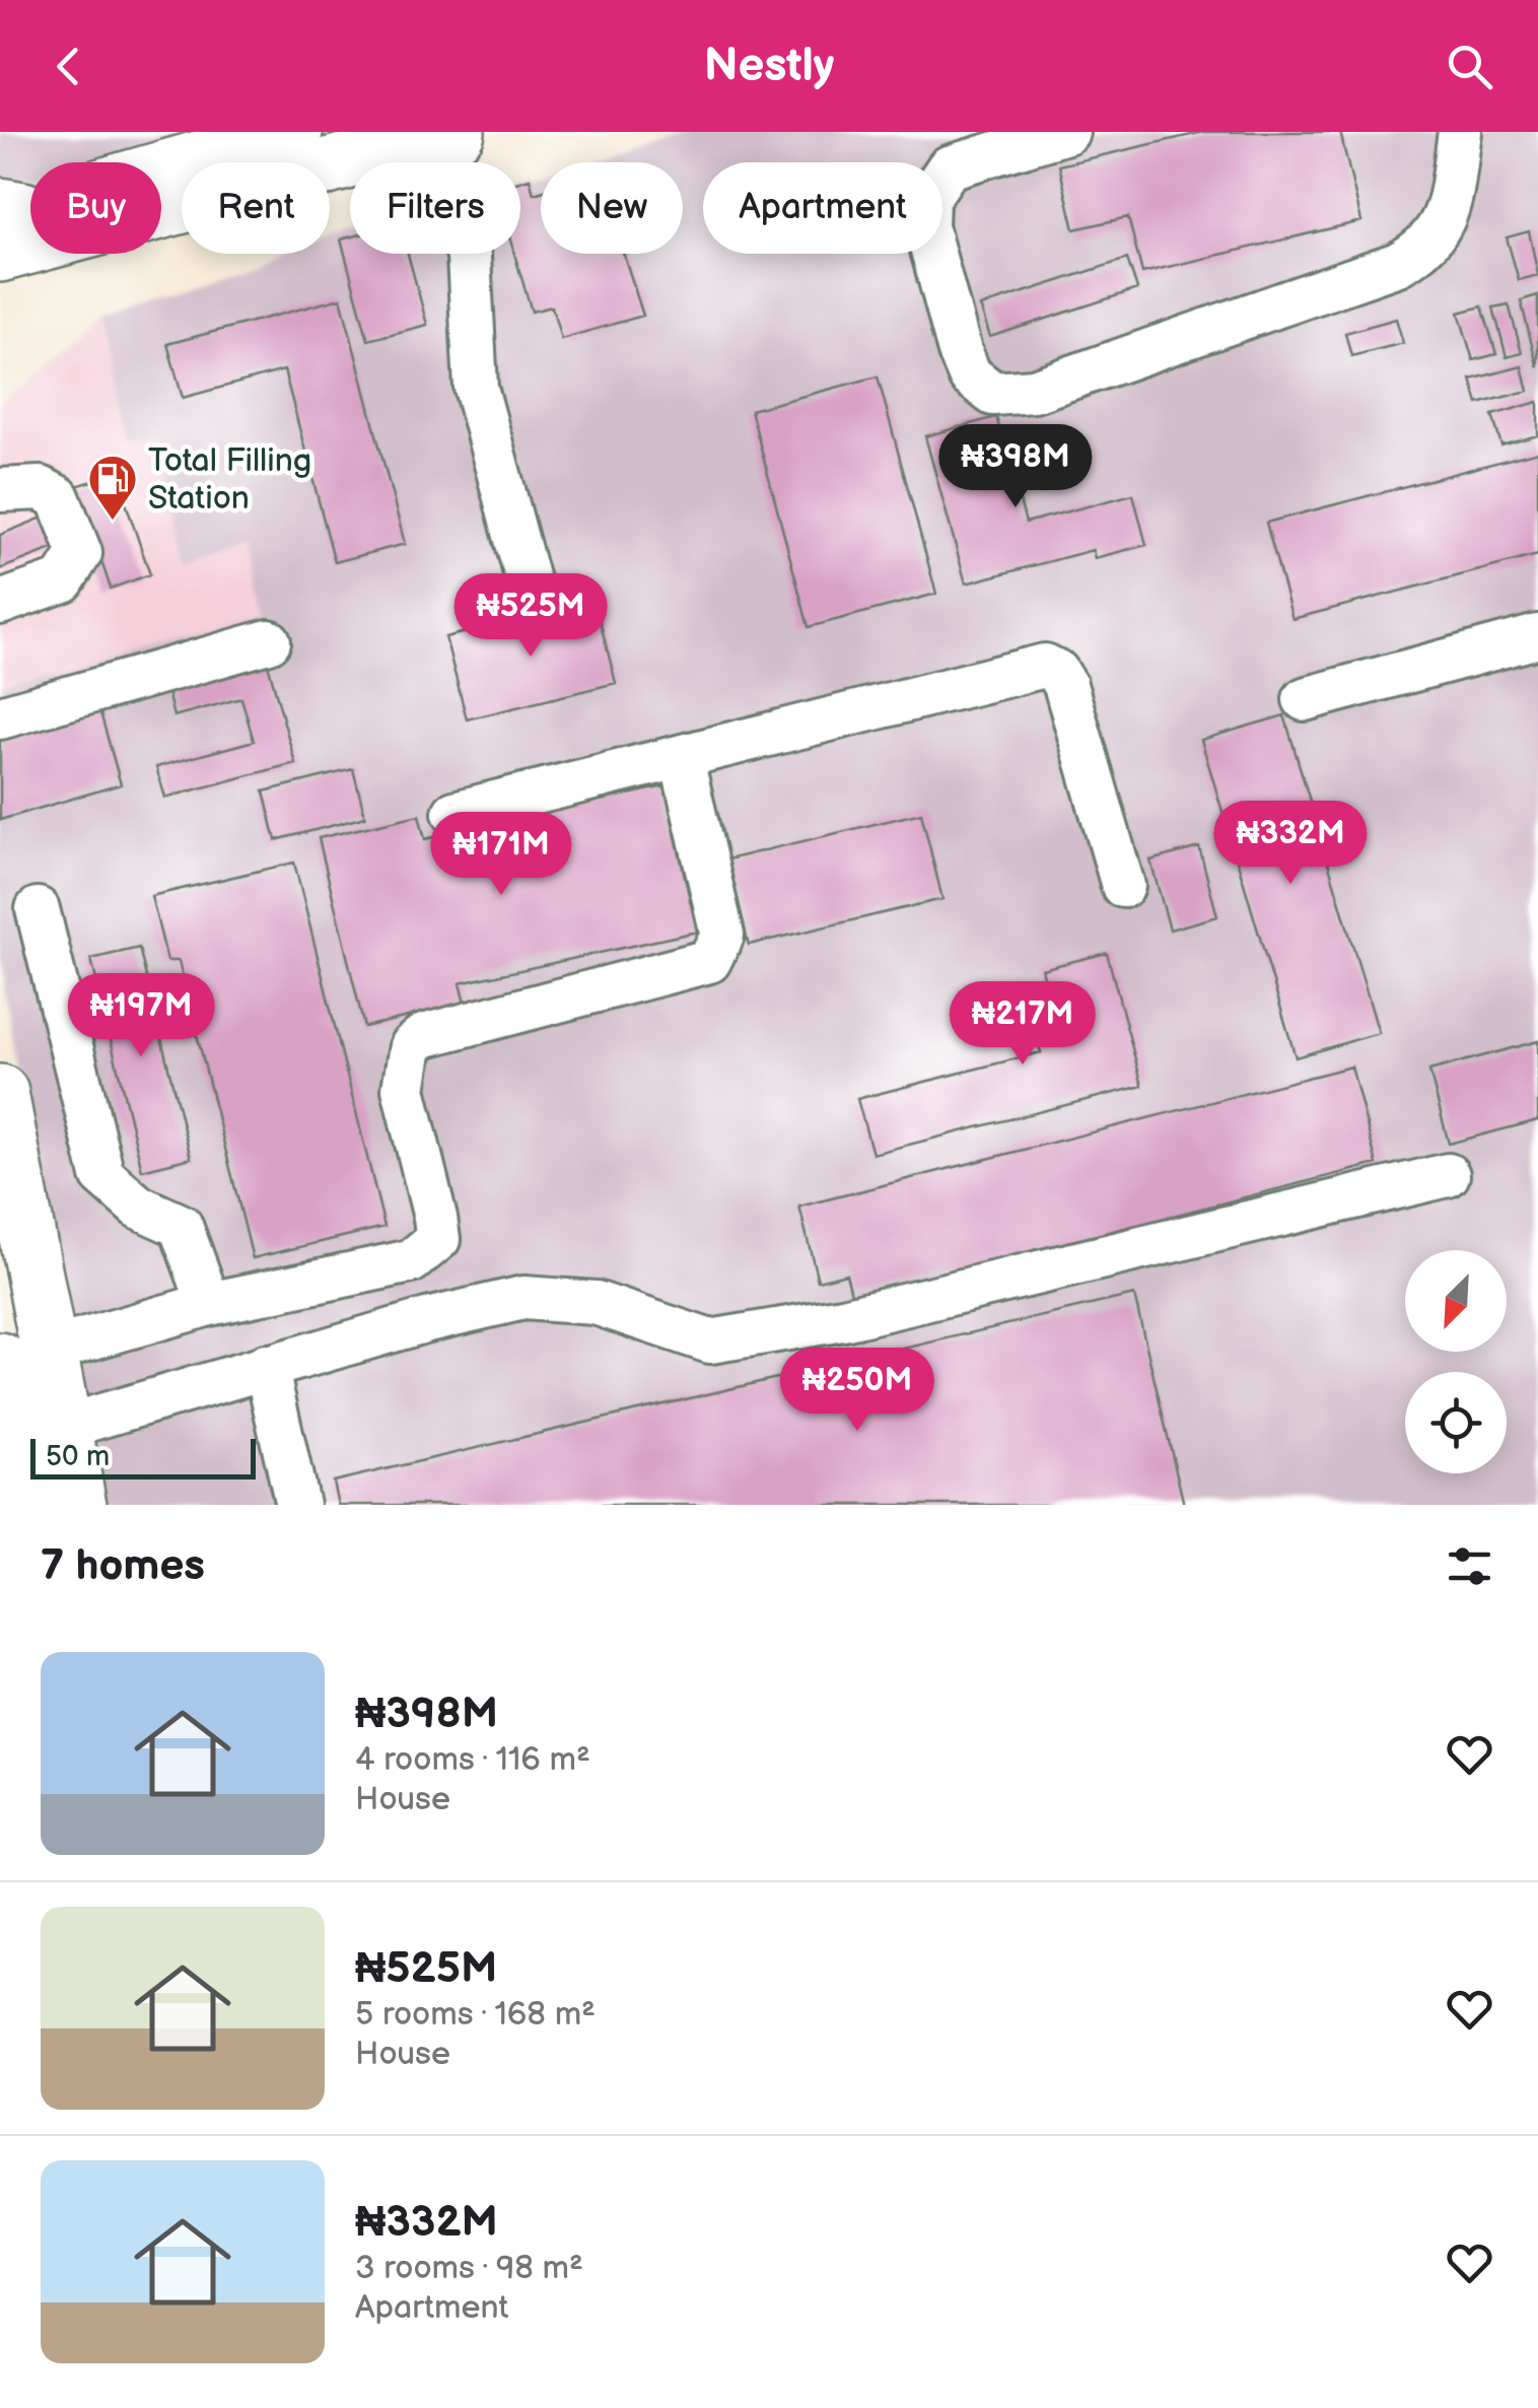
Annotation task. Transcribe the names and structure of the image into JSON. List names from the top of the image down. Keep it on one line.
{"places":{"fuel station":["Total Filling Station"]},"scale_bar":"50 m","north":"bottom left","page":{"header":"Nestly","chip":["Buy","Rent","Filters","New","Apartment"],"price":["₦398M","₦525M","₦332M","₦171M","₦197M","₦217M","₦250M"],"scale":"50 m","heading":"7 homes","list":[{"name":"₦398M","note":"4 rooms · 116 m² · House"},{"name":"₦525M","note":"5 rooms · 168 m² · House"},{"name":"₦332M","note":"3 rooms · 98 m² · Apartment"}]}}
